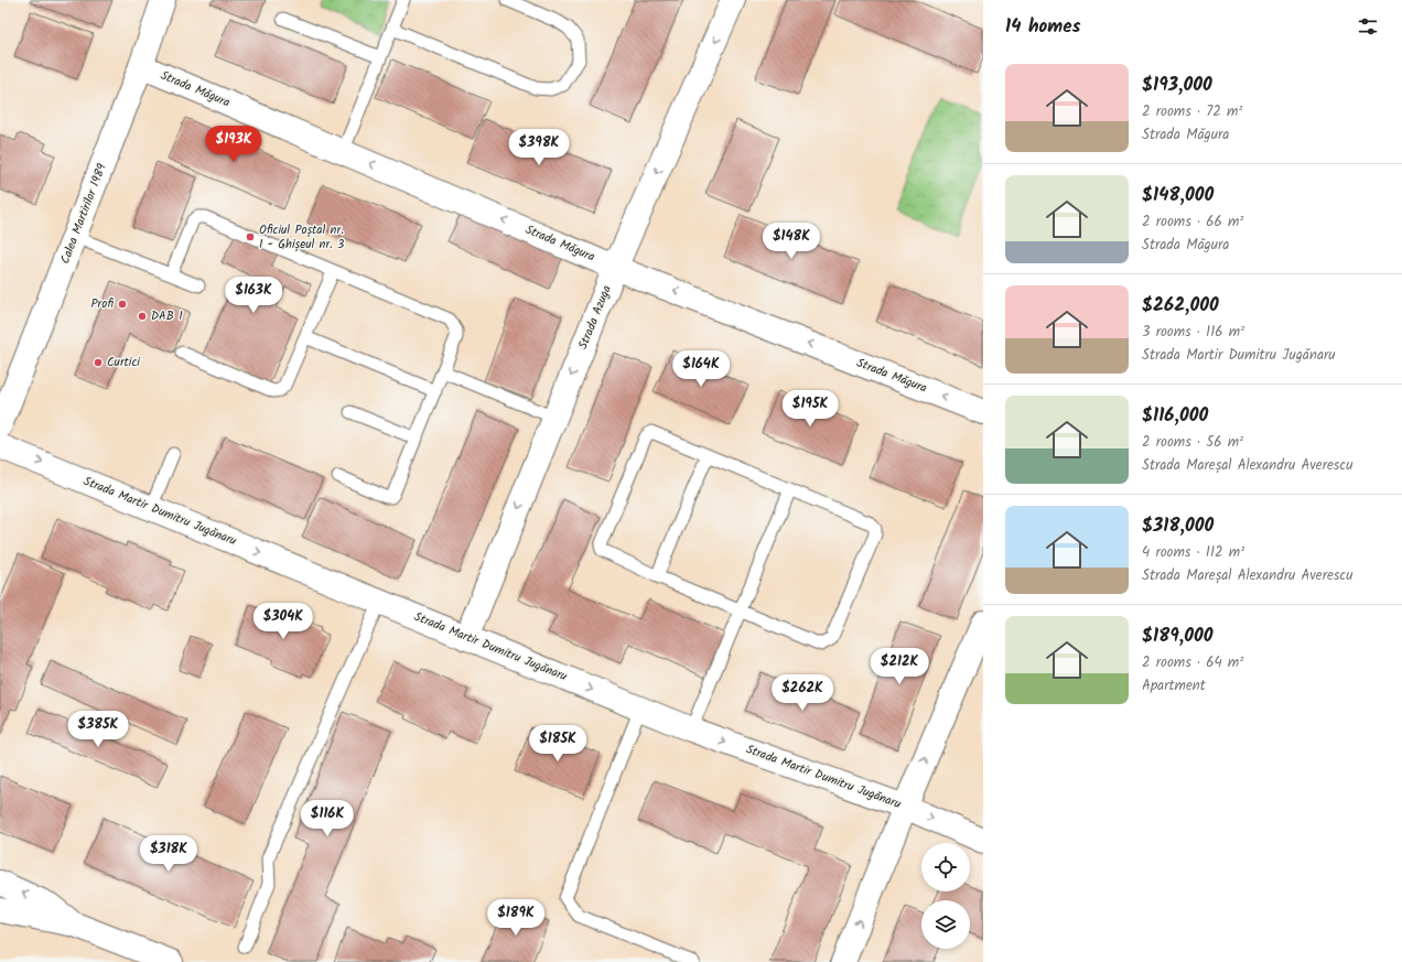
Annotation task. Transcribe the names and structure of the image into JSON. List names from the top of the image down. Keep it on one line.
{"streets":{"street":["Strada Măgura","Calea Martirilor 1989","Strada Azuga","Strada Martir Dumitru Jugănaru"]},"crossings":[["Strada Măgura","Calea Martirilor 1989"],["Strada Măgura","Strada Azuga"],["Strada Azuga","Strada Martir Dumitru Jugănaru"]],"one_way":["Strada Măgura","Strada Azuga","Strada Martir Dumitru Jugănaru"],"places":["Oficiul Poștal nr. 1 - Ghișeul nr. 3","Profi","DAB 1","Curtici"],"page":{"heading":"14 homes","list":[{"name":"$193,000","note":"2 rooms · 72 m² · Strada Măgura"},{"name":"$148,000","note":"2 rooms · 66 m² · Strada Măgura"},{"name":"$262,000","note":"3 rooms · 116 m² · Strada Martir Dumitru Jugănaru"},{"name":"$116,000","note":"2 rooms · 56 m² · Strada Mareșal Alexandru Averescu"},{"name":"$318,000","note":"4 rooms · 112 m² · Strada Mareșal Alexandru Averescu"},{"name":"$189,000","note":"2 rooms · 64 m² · Apartment"}],"price":["$193K","$398K","$148K","$163K","$164K","$195K","$304K","$212K","$262K","$385K","$185K","$116K","$318K","$189K"]}}
